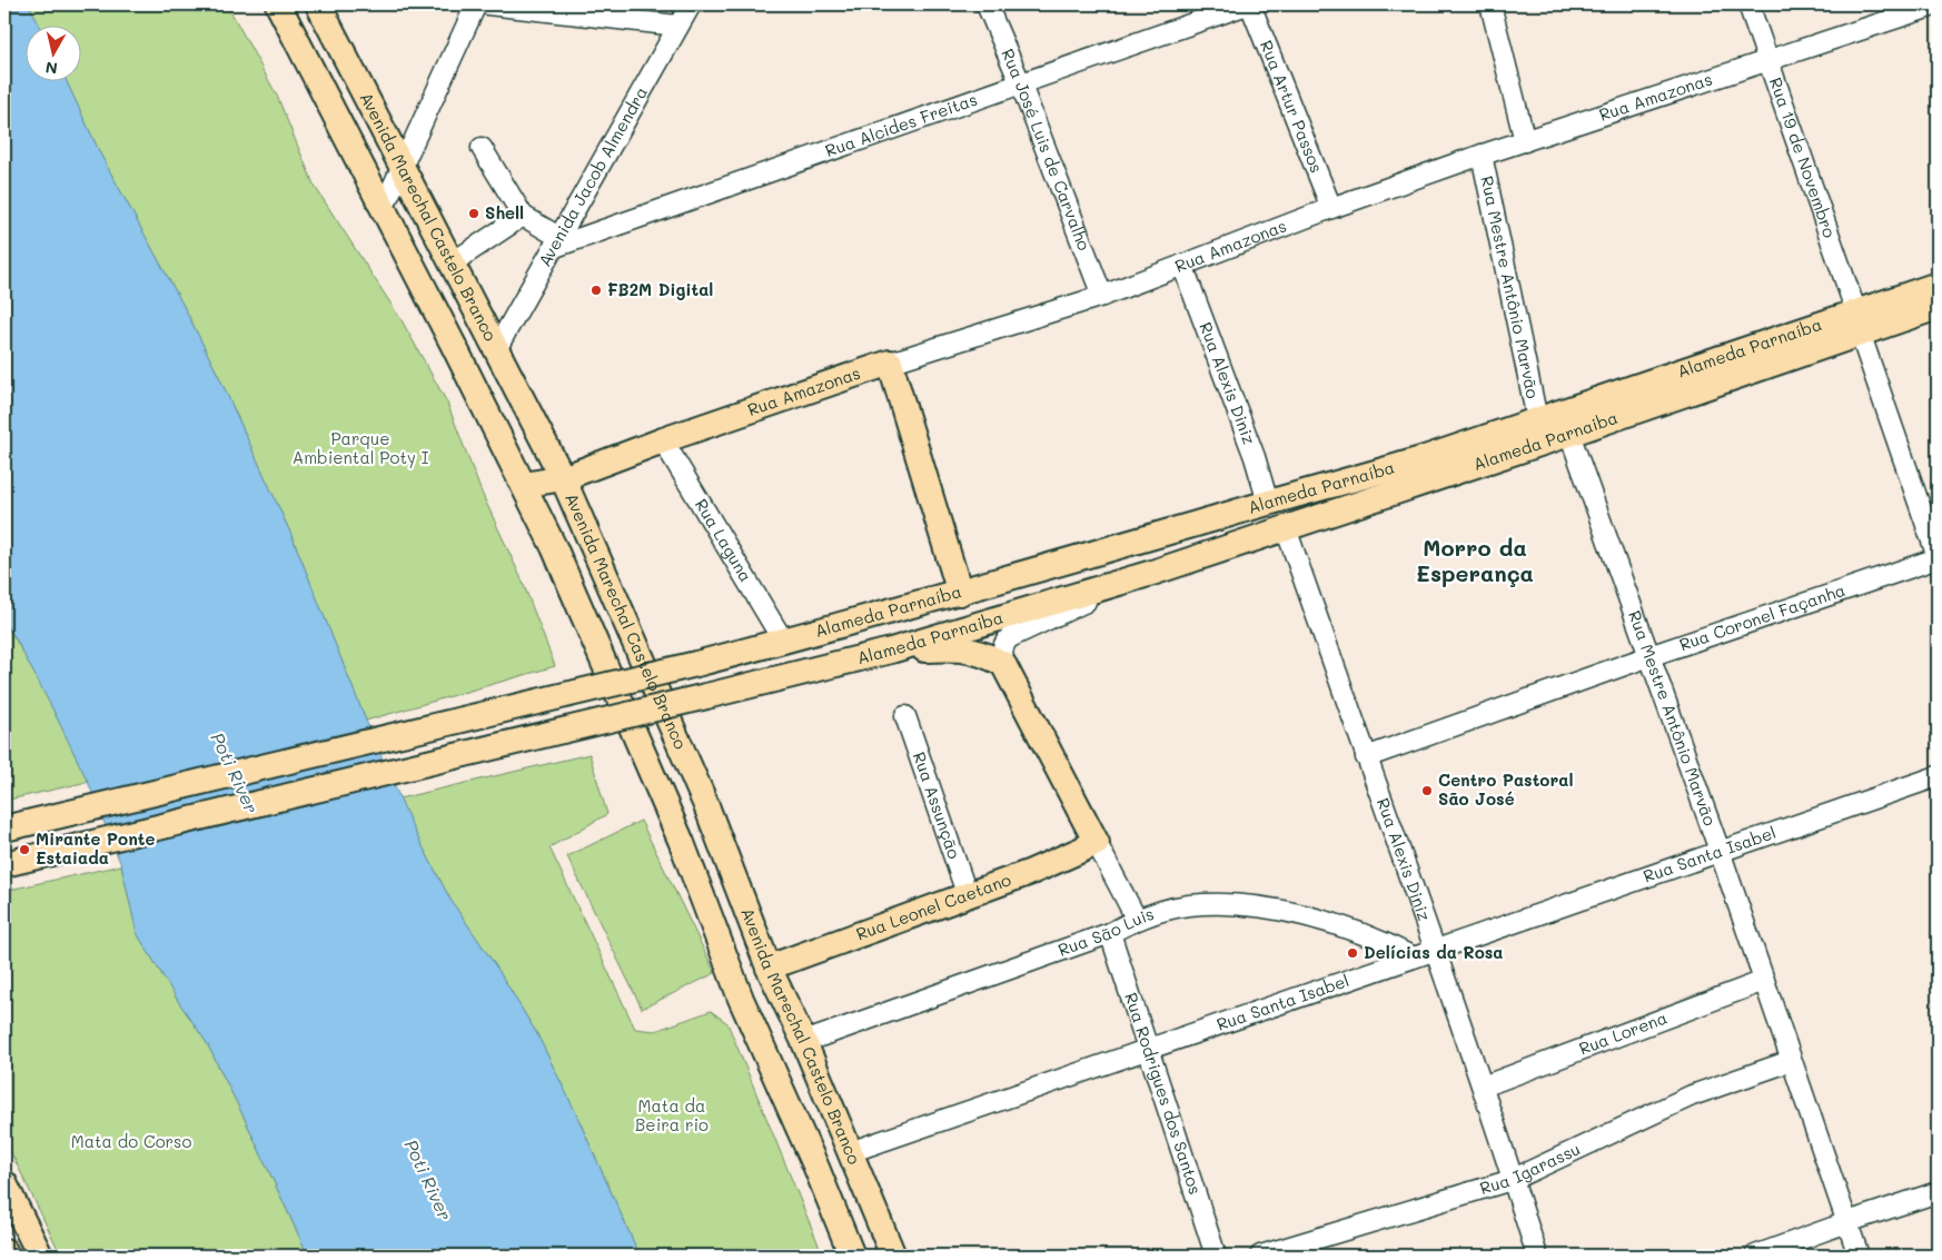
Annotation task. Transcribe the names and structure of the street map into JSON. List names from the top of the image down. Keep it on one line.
{"streets":{"main road":["Rua Amazonas","Avenida Marechal Castelo Branco","Alameda Parnaíba","Alameda Parnaiba","Rua Leonel Caetano"],"street":["Rua Artur Passos","Rua Alcides Freitas","Rua José Luis de Carvalho","Rua 19 de Novembro","Avenida Jacob Almendra","Rua Mestre Antônio Marvão","Rua Alexis Diniz","Rua Laguna","Rua Coronel Façanha","Rua Assunção","Rua Santa Isabel","Rua São Luis","Rua Lorena","Rua Rodrigues dos Santos","Rua Igarassu"]},"crossings":[["Rua Amazonas","Rua Artur Passos"],["Rua Amazonas","Rua José Luis de Carvalho"],["Rua Amazonas","Rua 19 de Novembro"],["Rua Amazonas","Avenida Marechal Castelo Branco"],["Rua Amazonas","Rua Mestre Antônio Marvão"],["Rua Amazonas","Rua Alexis Diniz"],["Rua Amazonas","Rua Laguna"],["Rua Artur Passos","Rua Alcides Freitas"],["Rua Alcides Freitas","Rua José Luis de Carvalho"],["Rua Alcides Freitas","Avenida Jacob Almendra"],["Rua 19 de Novembro","Alameda Parnaíba"],["Rua 19 de Novembro","Alameda Parnaiba"],["Rua 19 de Novembro","Rua Coronel Façanha"],["Avenida Jacob Almendra","Avenida Marechal Castelo Branco"],["Avenida Marechal Castelo Branco","Rua Santa Isabel"],["Avenida Marechal Castelo Branco","Rua Leonel Caetano"],["Avenida Marechal Castelo Branco","Rua São Luis"],["Rua Mestre Antônio Marvão","Alameda Parnaíba"],["Rua Mestre Antônio Marvão","Alameda Parnaiba"],["Rua Mestre Antônio Marvão","Rua Coronel Façanha"],["Rua Mestre Antônio Marvão","Rua Santa Isabel"],["Rua Mestre Antônio Marvão","Rua Lorena"],["Rua Mestre Antônio Marvão","Rua Igarassu"],["Alameda Parnaíba","Rua Alexis Diniz"],["Alameda Parnaíba","Alameda Parnaiba"],["Alameda Parnaíba","Rua Laguna"],["Rua Alexis Diniz","Alameda Parnaiba"],["Rua Alexis Diniz","Rua Coronel Façanha"],["Rua Alexis Diniz","Rua Santa Isabel"],["Rua Alexis Diniz","Rua Lorena"],["Rua Alexis Diniz","Rua Igarassu"],["Rua Assunção","Rua Leonel Caetano"],["Rua Santa Isabel","Rua São Luis"],["Rua Santa Isabel","Rua Rodrigues dos Santos"],["Rua São Luis","Rua Rodrigues dos Santos"]],"districts":["Morro da Esperança"],"water":["Poti River"],"parks":["Parque Ambiental Poty I","Mata da Beira rio","Mata do Corso"],"places":["Shell","FB2M Digital","Centro Pastoral São José","Mirante Ponte Estaiada","Delícias da Rosa"],"north":"bottom"}
